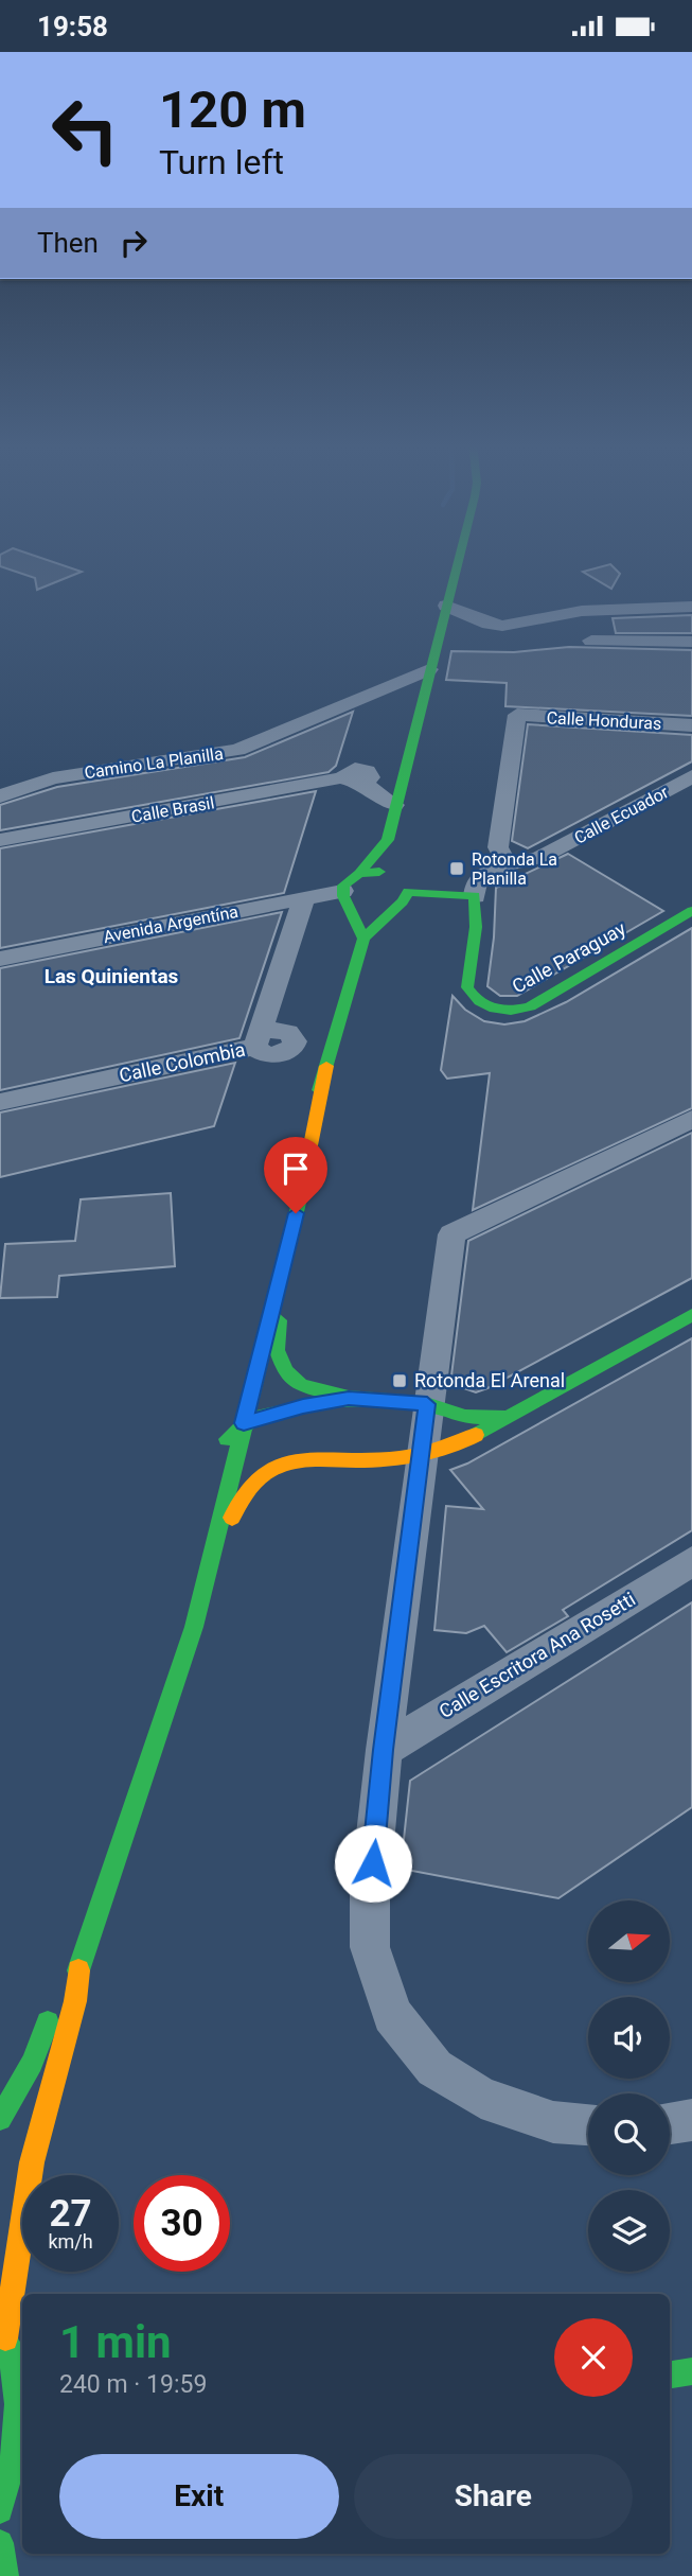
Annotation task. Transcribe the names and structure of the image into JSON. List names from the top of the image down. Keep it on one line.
{"streets":{"main road":["Calle Paraguay"],"street":["Calle Honduras","Camino La Planilla","Calle Brasil","Calle Ecuador","Avenida Argentína","Calle Colombia","Calle Escritora Ana Rosetti"]},"crossings":[["Calle Honduras","Calle Ecuador"],["Calle Ecuador","Calle Paraguay"],["Avenida Argentína","Calle Colombia"]],"districts":["Las Quinientas"],"places":{"transit":["Rotonda La Planilla","Rotonda El Arenal"]},"north":"right","page":{"status":"19:58","turn":["120 m","Turn left"],"then":"Then","speed":"27 km/h","limit":"30","heading":["1 min","240 m · 19:59"],"buttons":["Exit","Share"]}}
